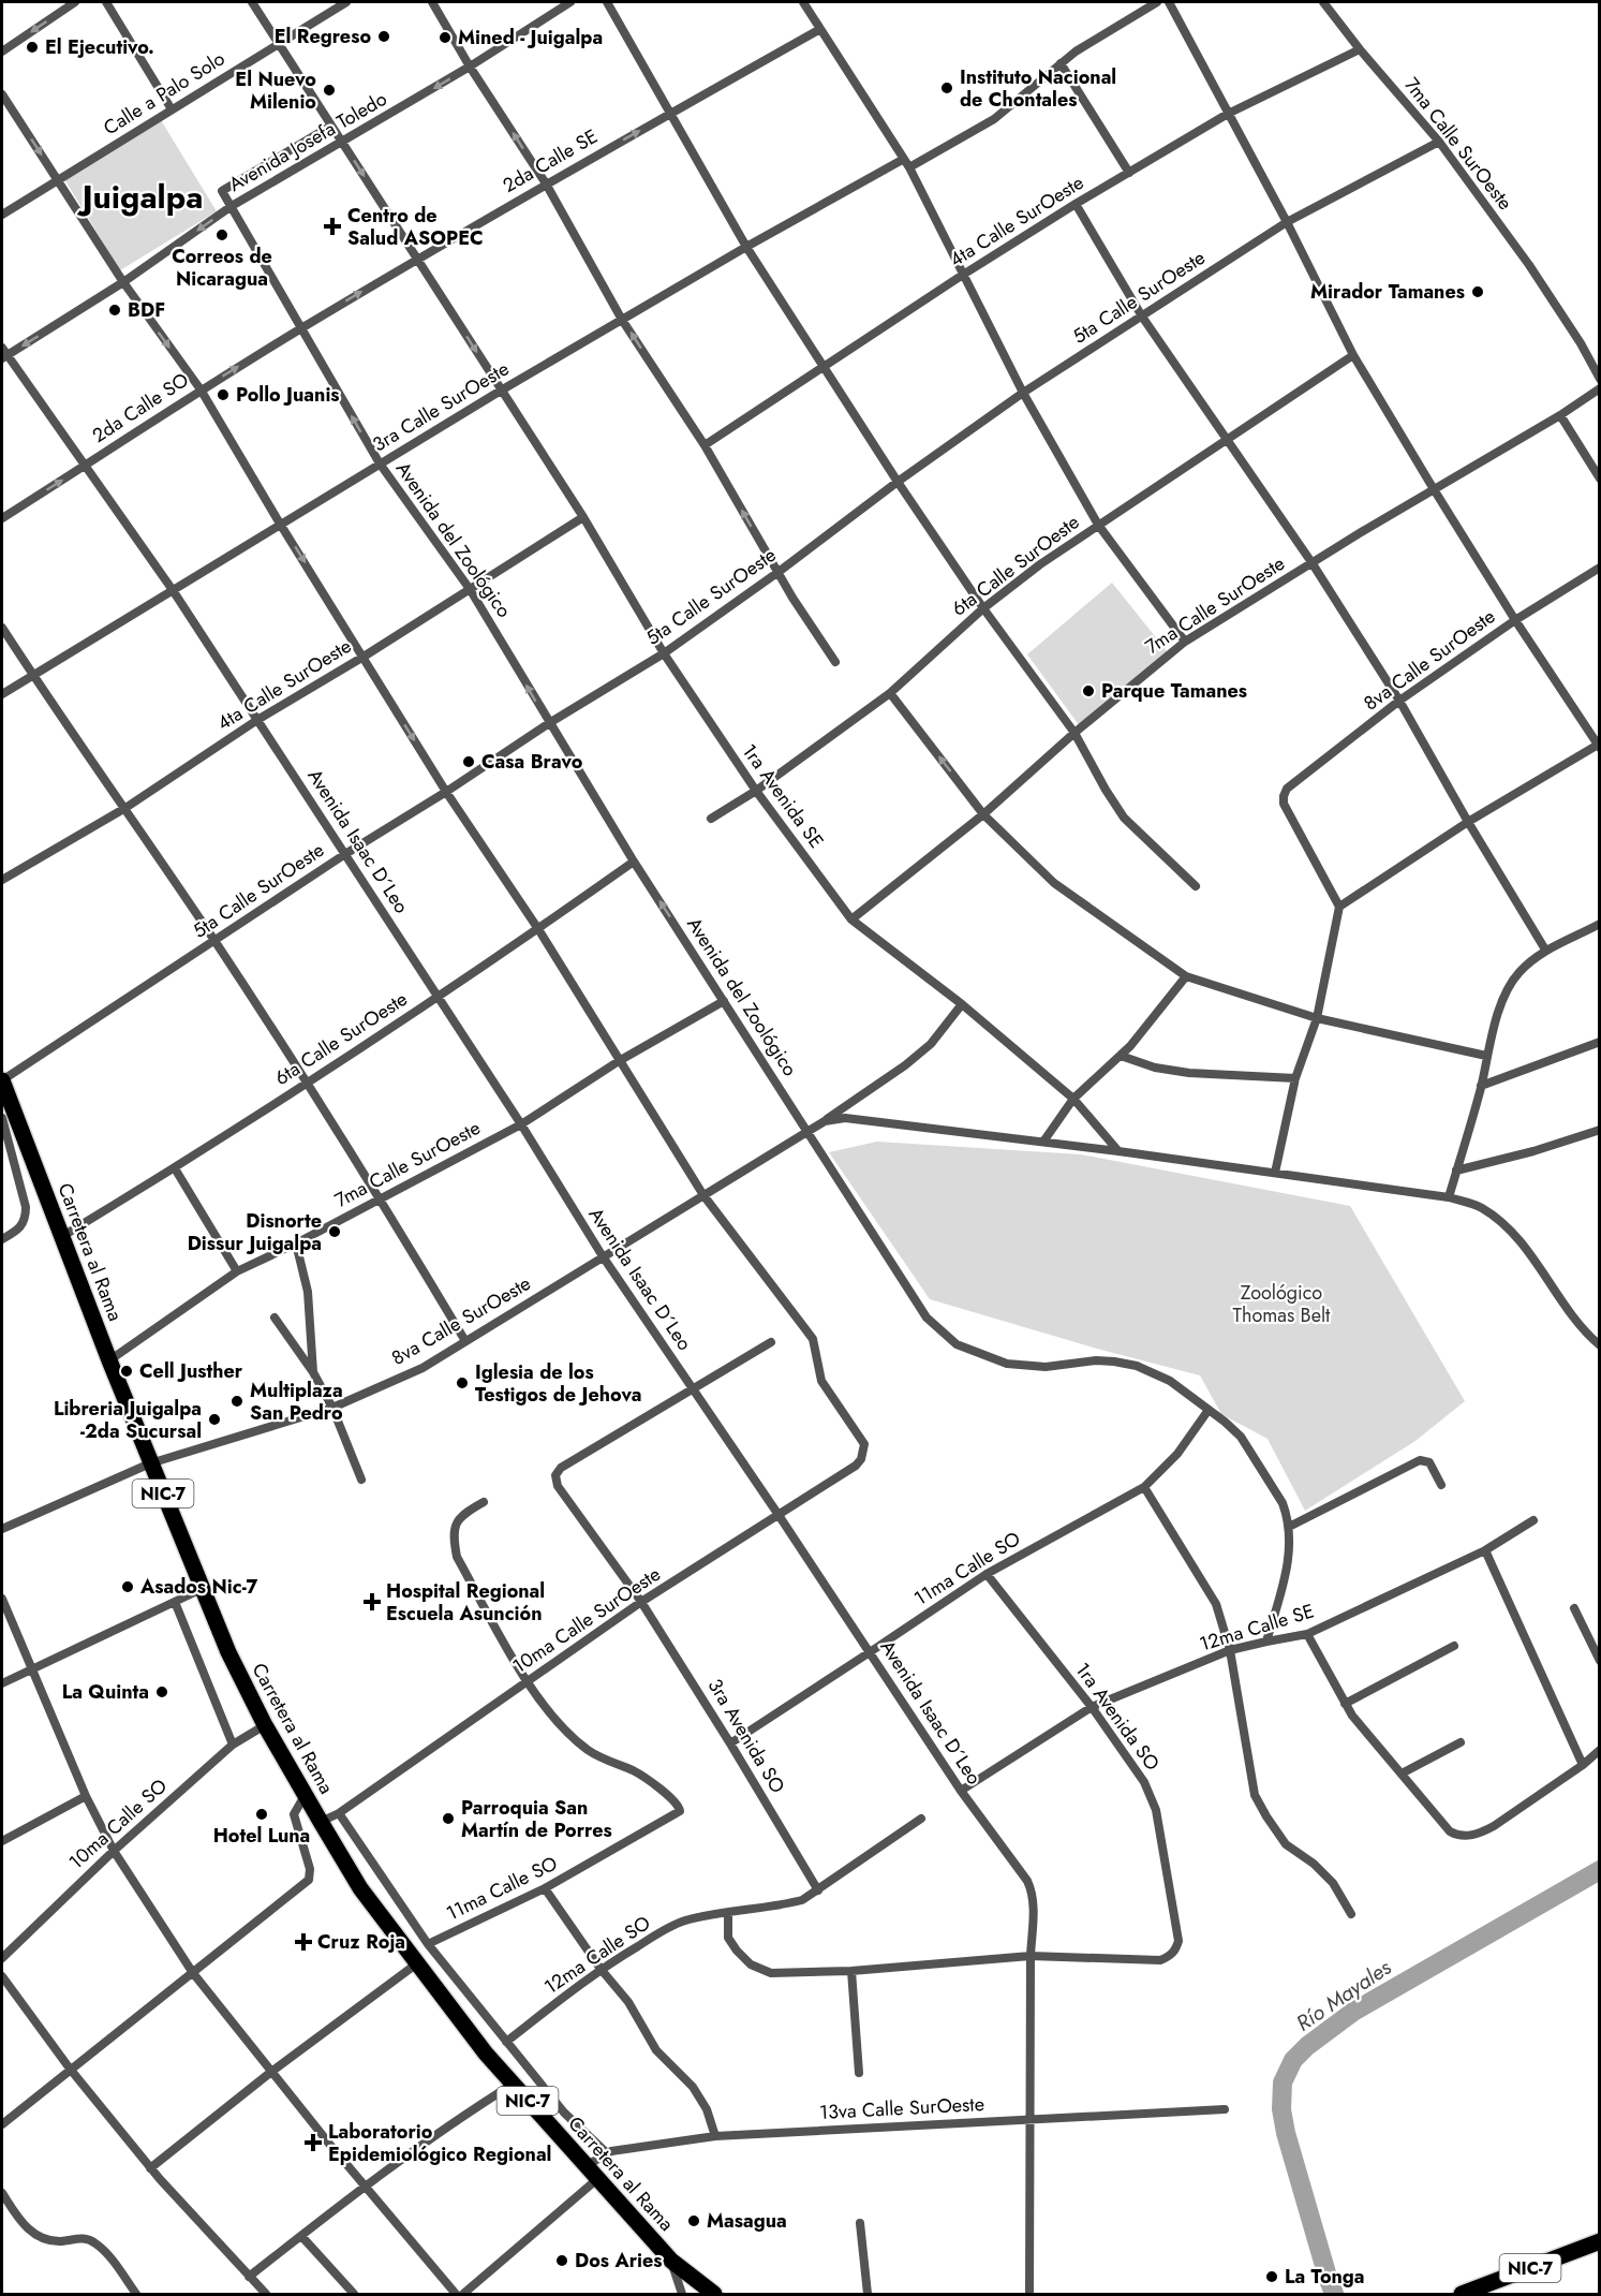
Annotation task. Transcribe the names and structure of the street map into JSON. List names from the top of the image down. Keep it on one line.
{"streets":{"highway":["Carretera al Rama","NIC-7"],"street":["Calle a Palo Solo","Avenida Josefa Toledo","7ma Calle SurOeste","2da Calle SE","4ta Calle SurOeste","5ta Calle SurOeste","3ra Calle SurOeste","2da Calle SO","Avenida del Zoológico","6ta Calle SurOeste","8va Calle SurOeste","1ra Avenida SE","Avenida Isaac D´Leo","11ma Calle SO","10ma Calle SurOeste","12ma Calle SE","1ra Avenida SO","3ra Avenida SO","10ma Calle SO","12ma Calle SO","13va Calle SurOeste"]},"crossings":[["Calle a Palo Solo","1ra Avenida SE"],["Avenida Josefa Toledo","Avenida del Zoológico"],["Avenida Josefa Toledo","1ra Avenida SE"],["Avenida Josefa Toledo","Avenida Isaac D´Leo"],["7ma Calle SurOeste","4ta Calle SurOeste"],["7ma Calle SurOeste","5ta Calle SurOeste"],["7ma Calle SurOeste","Avenida del Zoológico"],["7ma Calle SurOeste","1ra Avenida SE"],["7ma Calle SurOeste","Avenida Isaac D´Leo"],["7ma Calle SurOeste","Carretera al Rama"],["2da Calle SE","2da Calle SO"],["2da Calle SE","Avenida del Zoológico"],["2da Calle SE","1ra Avenida SE"],["4ta Calle SurOeste","Avenida del Zoológico"],["4ta Calle SurOeste","1ra Avenida SE"],["4ta Calle SurOeste","Avenida Isaac D´Leo"],["5ta Calle SurOeste","Avenida del Zoológico"],["5ta Calle SurOeste","1ra Avenida SE"],["5ta Calle SurOeste","Avenida Isaac D´Leo"],["5ta Calle SurOeste","Carretera al Rama"],["3ra Calle SurOeste","Avenida del Zoológico"],["3ra Calle SurOeste","1ra Avenida SE"],["3ra Calle SurOeste","Avenida Isaac D´Leo"],["2da Calle SO","Avenida del Zoológico"],["2da Calle SO","Avenida Isaac D´Leo"],["Avenida del Zoológico","6ta Calle SurOeste"],["Avenida del Zoológico","8va Calle SurOeste"],["Avenida del Zoológico","11ma Calle SO"],["Avenida del Zoológico","12ma Calle SE"],["6ta Calle SurOeste","1ra Avenida SE"],["6ta Calle SurOeste","Avenida Isaac D´Leo"],["6ta Calle SurOeste","Carretera al Rama"],["8va Calle SurOeste","1ra Avenida SE"],["8va Calle SurOeste","Avenida Isaac D´Leo"],["8va Calle SurOeste","Carretera al Rama"],["8va Calle SurOeste","10ma Calle SurOeste"],["Avenida Isaac D´Leo","11ma Calle SO"],["Avenida Isaac D´Leo","10ma Calle SurOeste"],["Avenida Isaac D´Leo","12ma Calle SE"],["Avenida Isaac D´Leo","1ra Avenida SO"],["Avenida Isaac D´Leo","3ra Avenida SO"],["Avenida Isaac D´Leo","13va Calle SurOeste"],["Carretera al Rama","10ma Calle SurOeste"],["Carretera al Rama","10ma Calle SO"],["Carretera al Rama","13va Calle SurOeste"],["11ma Calle SO","10ma Calle SurOeste"],["11ma Calle SO","1ra Avenida SO"],["11ma Calle SO","3ra Avenida SO"],["10ma Calle SurOeste","3ra Avenida SO"],["12ma Calle SE","1ra Avenida SO"],["3ra Avenida SO","12ma Calle SO"]],"one_way":["Avenida Josefa Toledo","2da Calle SE","2da Calle SO"],"districts":["Juigalpa"],"water":["Río Mayales"],"parks":["Zoológico Thomas Belt"],"places":{"other":["El Regreso","Mined - Juigalpa","El Ejecutivo.","Instituto Nacional de Chontales","El Nuevo Milenio","Correos de Nicaragua","Mirador Tamanes","BDF","Pollo Juanis","Parque Tamanes","Casa Bravo","Disnorte Dissur Juigalpa","Cell Justher","Iglesia de los Testigos de Jehova","Multiplaza San Pedro","Libreria Juigalpa -2da Sucursal","Asados Nic-7","La Quinta","Hotel Luna","Parroquia San Martín de Porres","Masagua","Dos Aries","La Tonga"],"health":["Centro de Salud ASOPEC","Hospital Regional Escuela Asunción","Cruz Roja","Laboratorio Epidemiológico Regional"]}}
